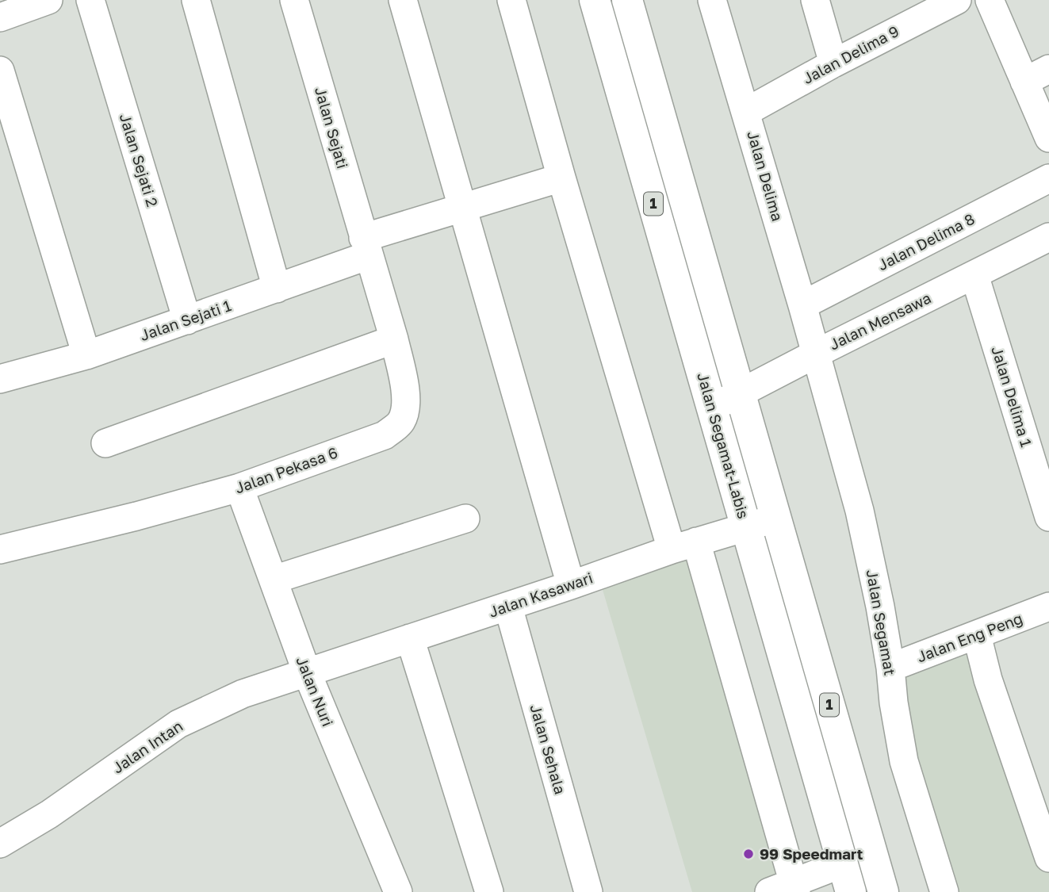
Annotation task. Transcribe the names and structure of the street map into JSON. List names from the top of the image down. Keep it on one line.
{"streets":{"highway":["1","Jalan Segamat-Labis"],"street":["Jalan Delima 9","Jalan Sejati","Jalan Sejati 2","Jalan Delima","Jalan Delima 8","Jalan Sejati 1","Jalan Mensawa","Jalan Delima 1","Jalan Pekasa 6","Jalan Kasawari","Jalan Segamat","Jalan Eng Peng","Jalan Nuri","Jalan Intan","Jalan Sehala"]},"crossings":[["Jalan Delima 9","Jalan Delima"],["Jalan Sejati","Jalan Sejati 1"],["Jalan Sejati","Jalan Pekasa 6"],["Jalan Sejati 2","Jalan Sejati 1"],["Jalan Delima","Jalan Delima 8"],["Jalan Delima","Jalan Mensawa"],["Jalan Delima","Jalan Segamat"],["Jalan Sejati 1","Jalan Pekasa 6"],["Jalan Mensawa","Jalan Delima 1"],["Jalan Mensawa","Jalan Segamat-Labis"],["Jalan Mensawa","Jalan Segamat"],["Jalan Segamat-Labis","Jalan Kasawari"],["Jalan Pekasa 6","Jalan Nuri"],["Jalan Kasawari","Jalan Nuri"],["Jalan Kasawari","Jalan Intan"],["Jalan Kasawari","Jalan Sehala"],["Jalan Segamat","Jalan Eng Peng"],["Jalan Nuri","Jalan Intan"]],"places":["99 Speedmart"]}
